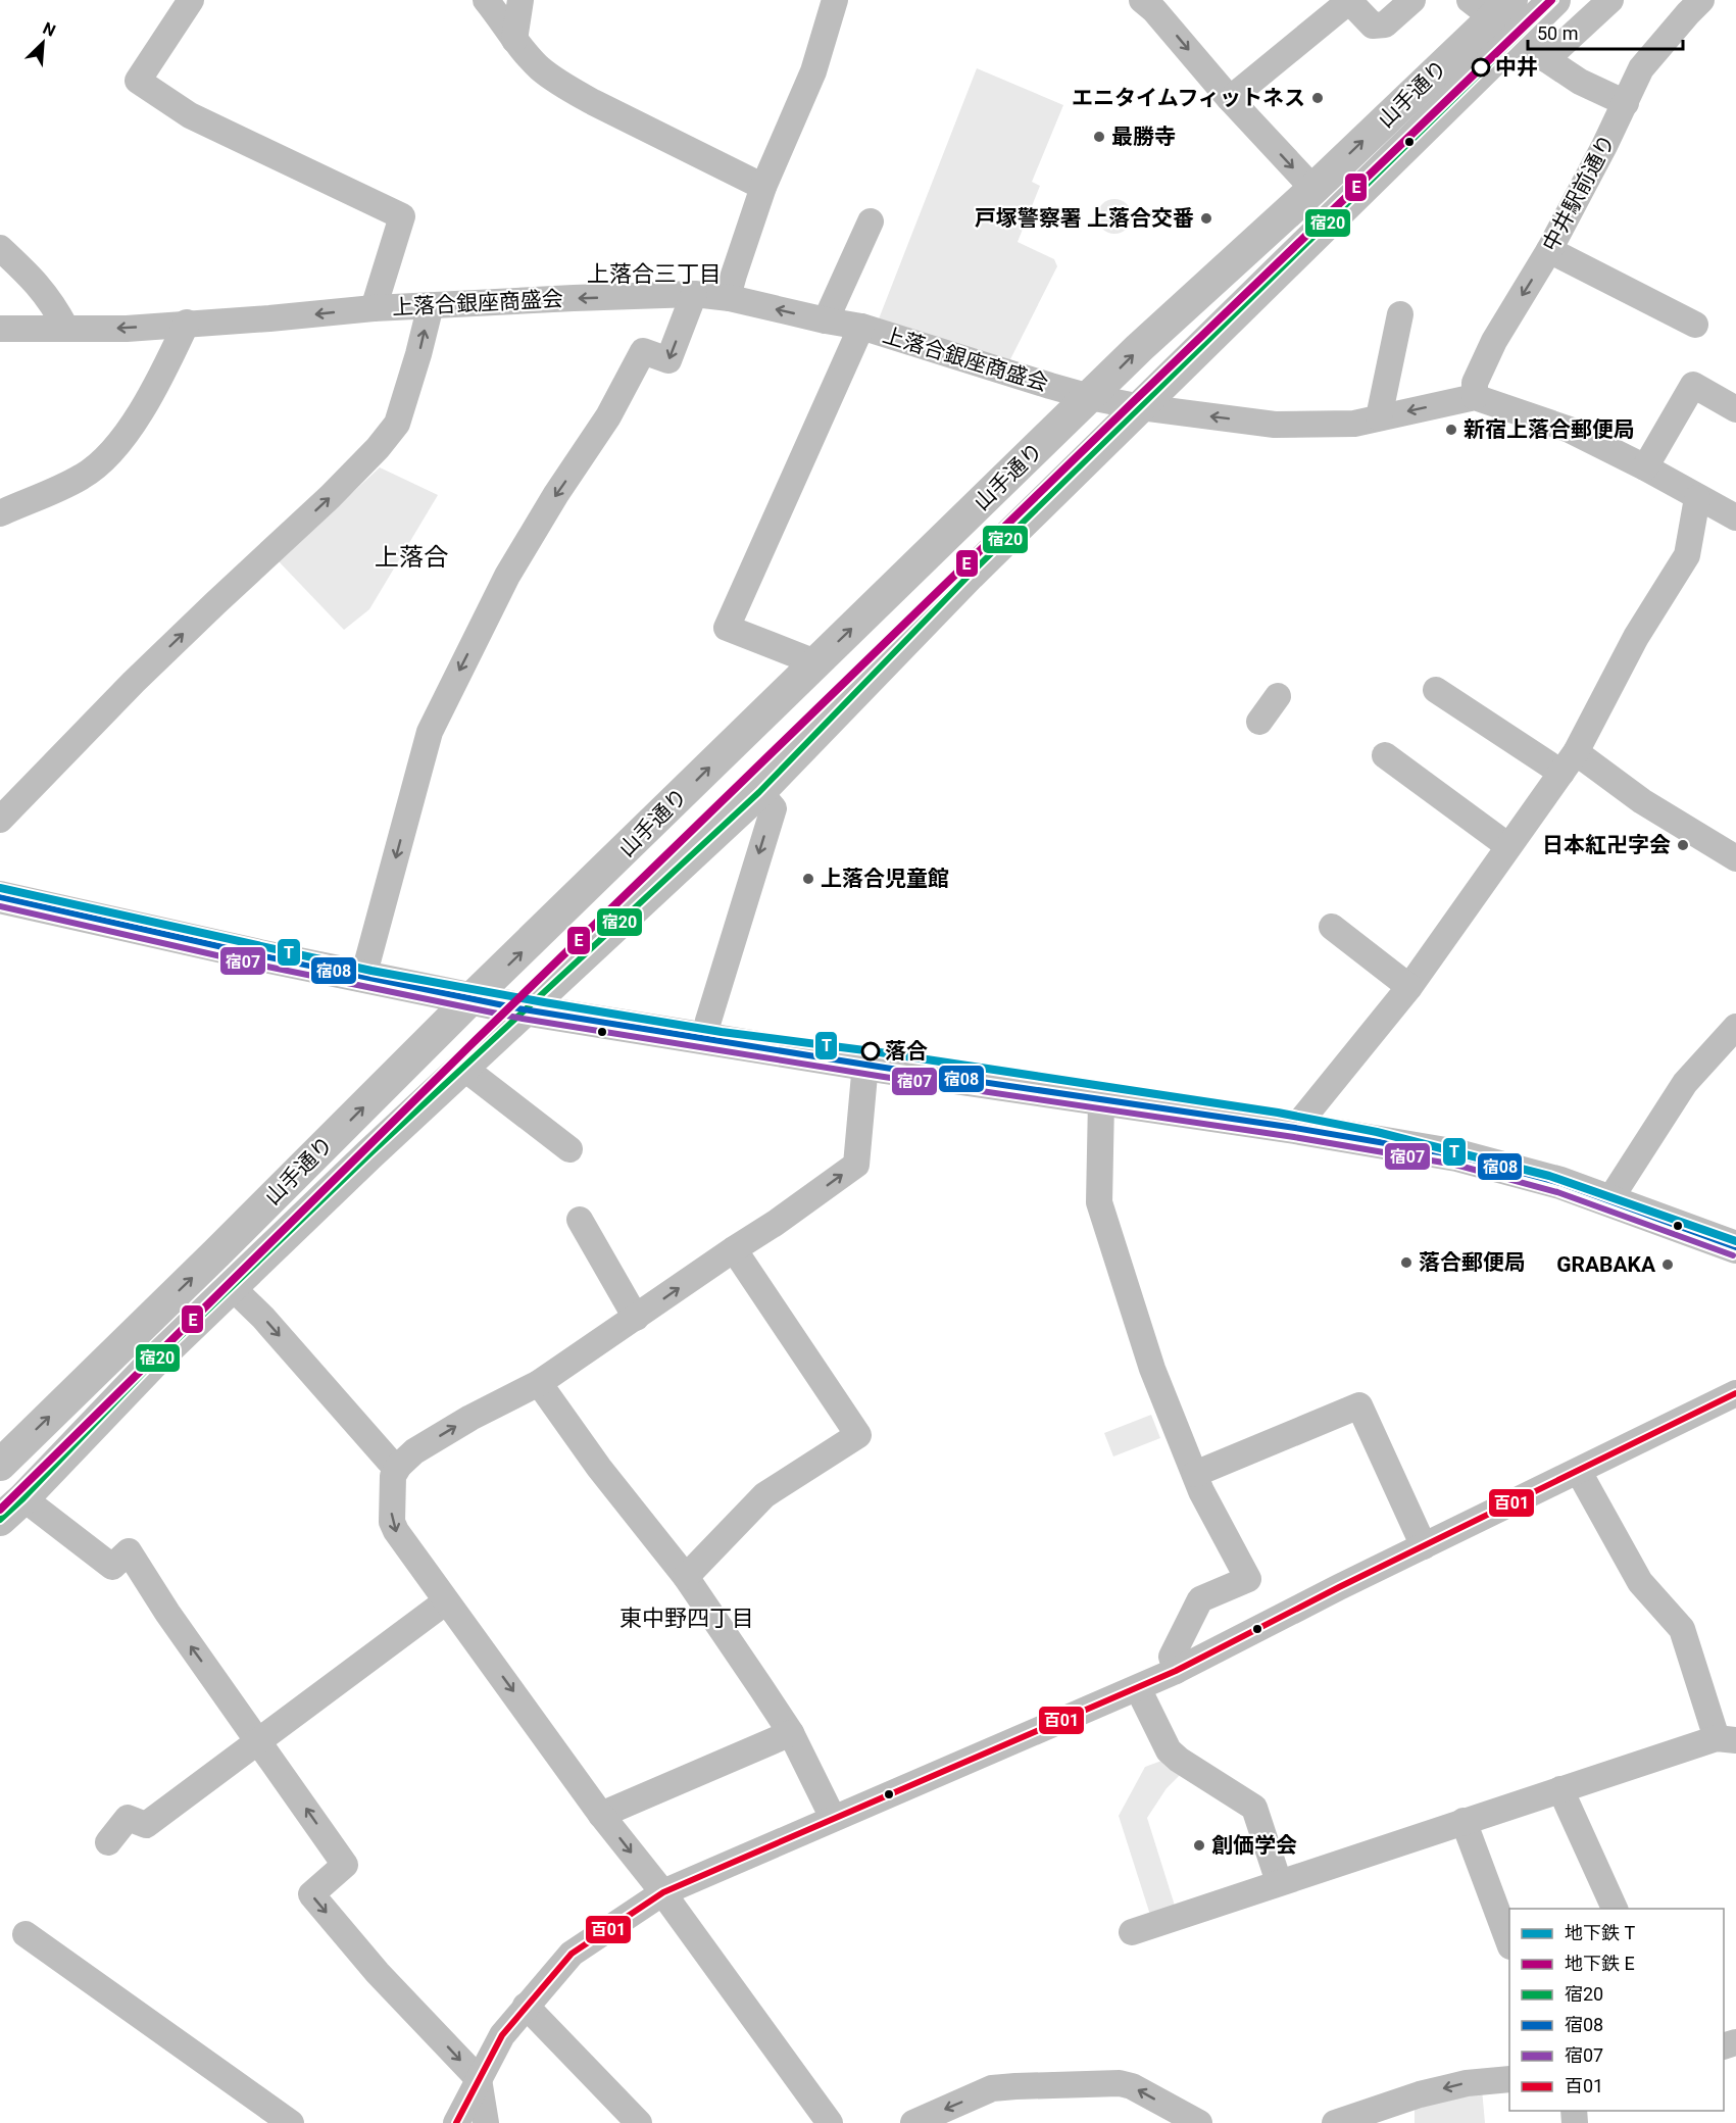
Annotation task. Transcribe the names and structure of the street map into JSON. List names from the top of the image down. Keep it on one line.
{"streets":{"main road":["山手通り"],"street":["中井駅前通り","上落合銀座商盛会"]},"crossings":[["山手通り","上落合銀座商盛会"],["中井駅前通り","上落合銀座商盛会"]],"one_way":["上落合銀座商盛会"],"districts":["上落合三丁目","上落合","東中野四丁目"],"places":["中井","エニタイムフィットネス","最勝寺","戸塚警察署 上落合交番","新宿上落合郵便局","日本紅卍字会","上落合児童館","落合","落合郵便局","GRABAKA","創価学会"],"lines":["metro line E","transit line 宿20","metro line T","transit line 宿08","transit line 宿07","transit line 百01"],"legend":["地下鉄 T","地下鉄 E","宿20","宿08","宿07","百01"],"scale_bar":"50 m","north":"top right"}
